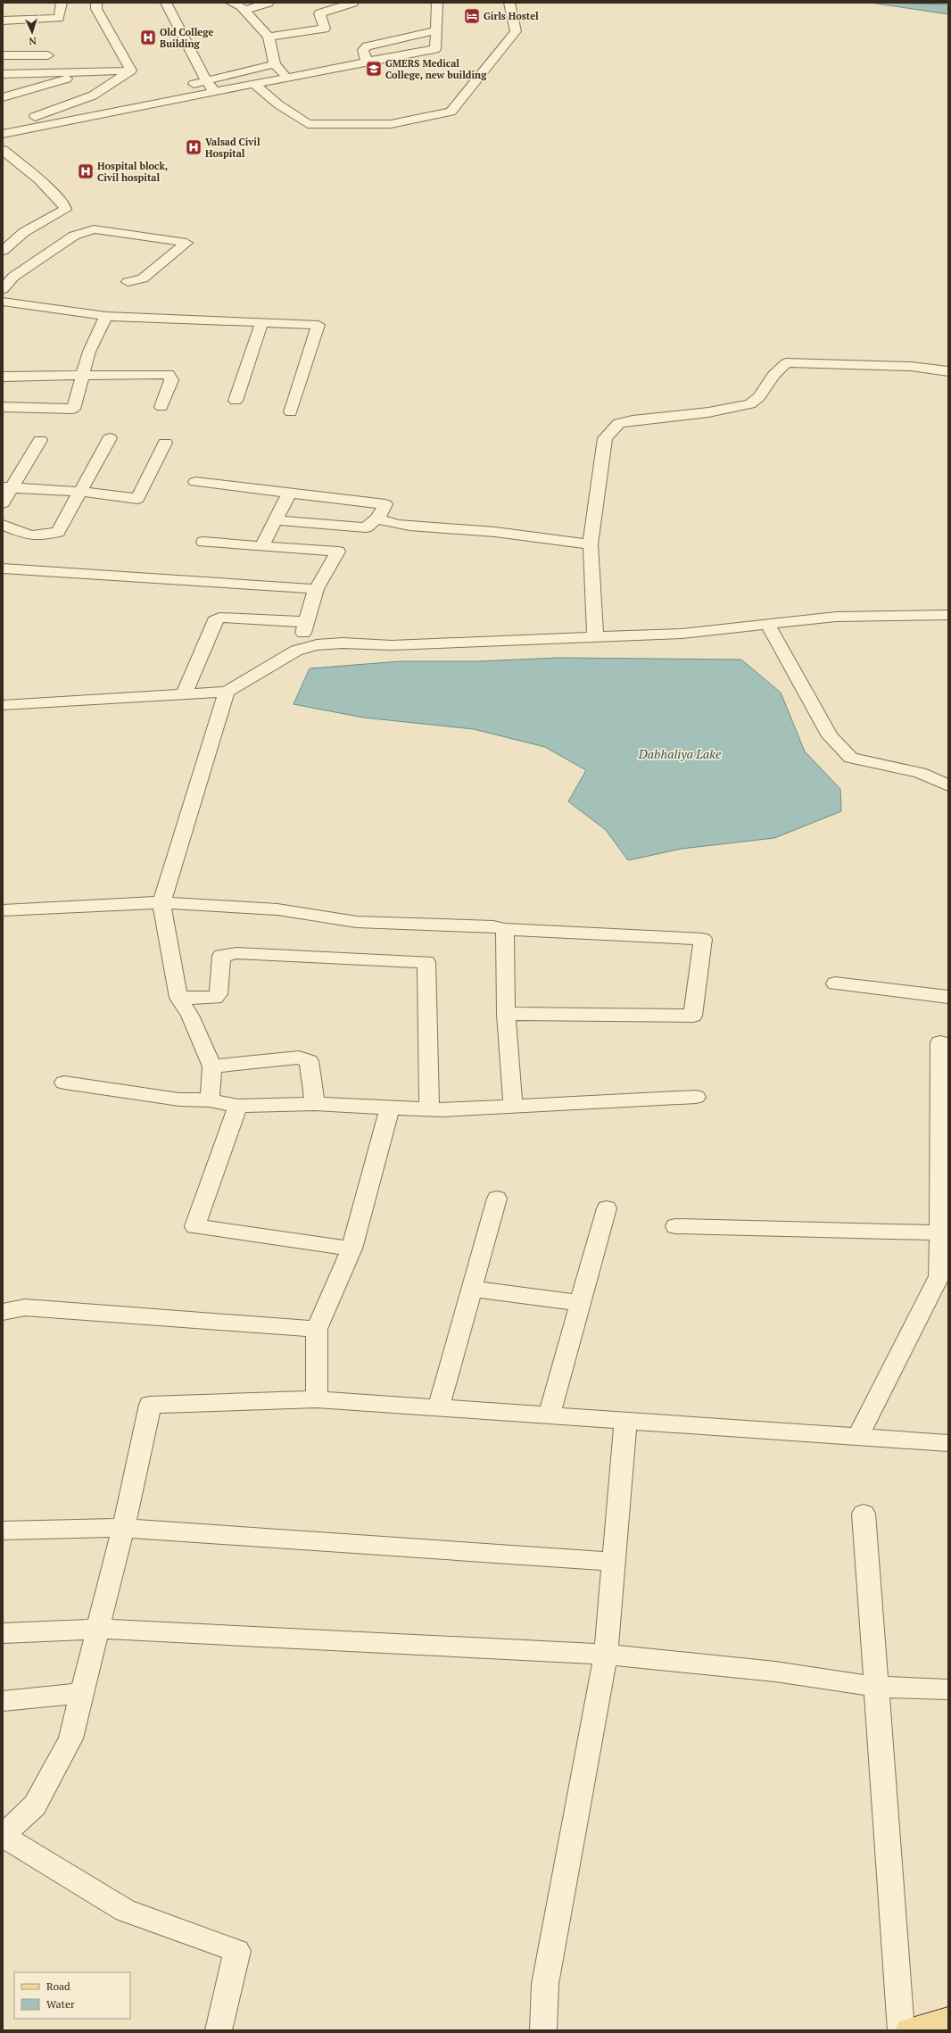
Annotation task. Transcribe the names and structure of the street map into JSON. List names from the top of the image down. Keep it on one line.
{"water":["Dabhaliya Lake"],"places":{"hotel":["Girls Hostel"],"hospital":["Old College Building","Valsad Civil Hospital","Hospital block, Civil hospital"],"school or university":["GMERS Medical College, new building"]},"legend":["Road","Water"],"north":"bottom"}
